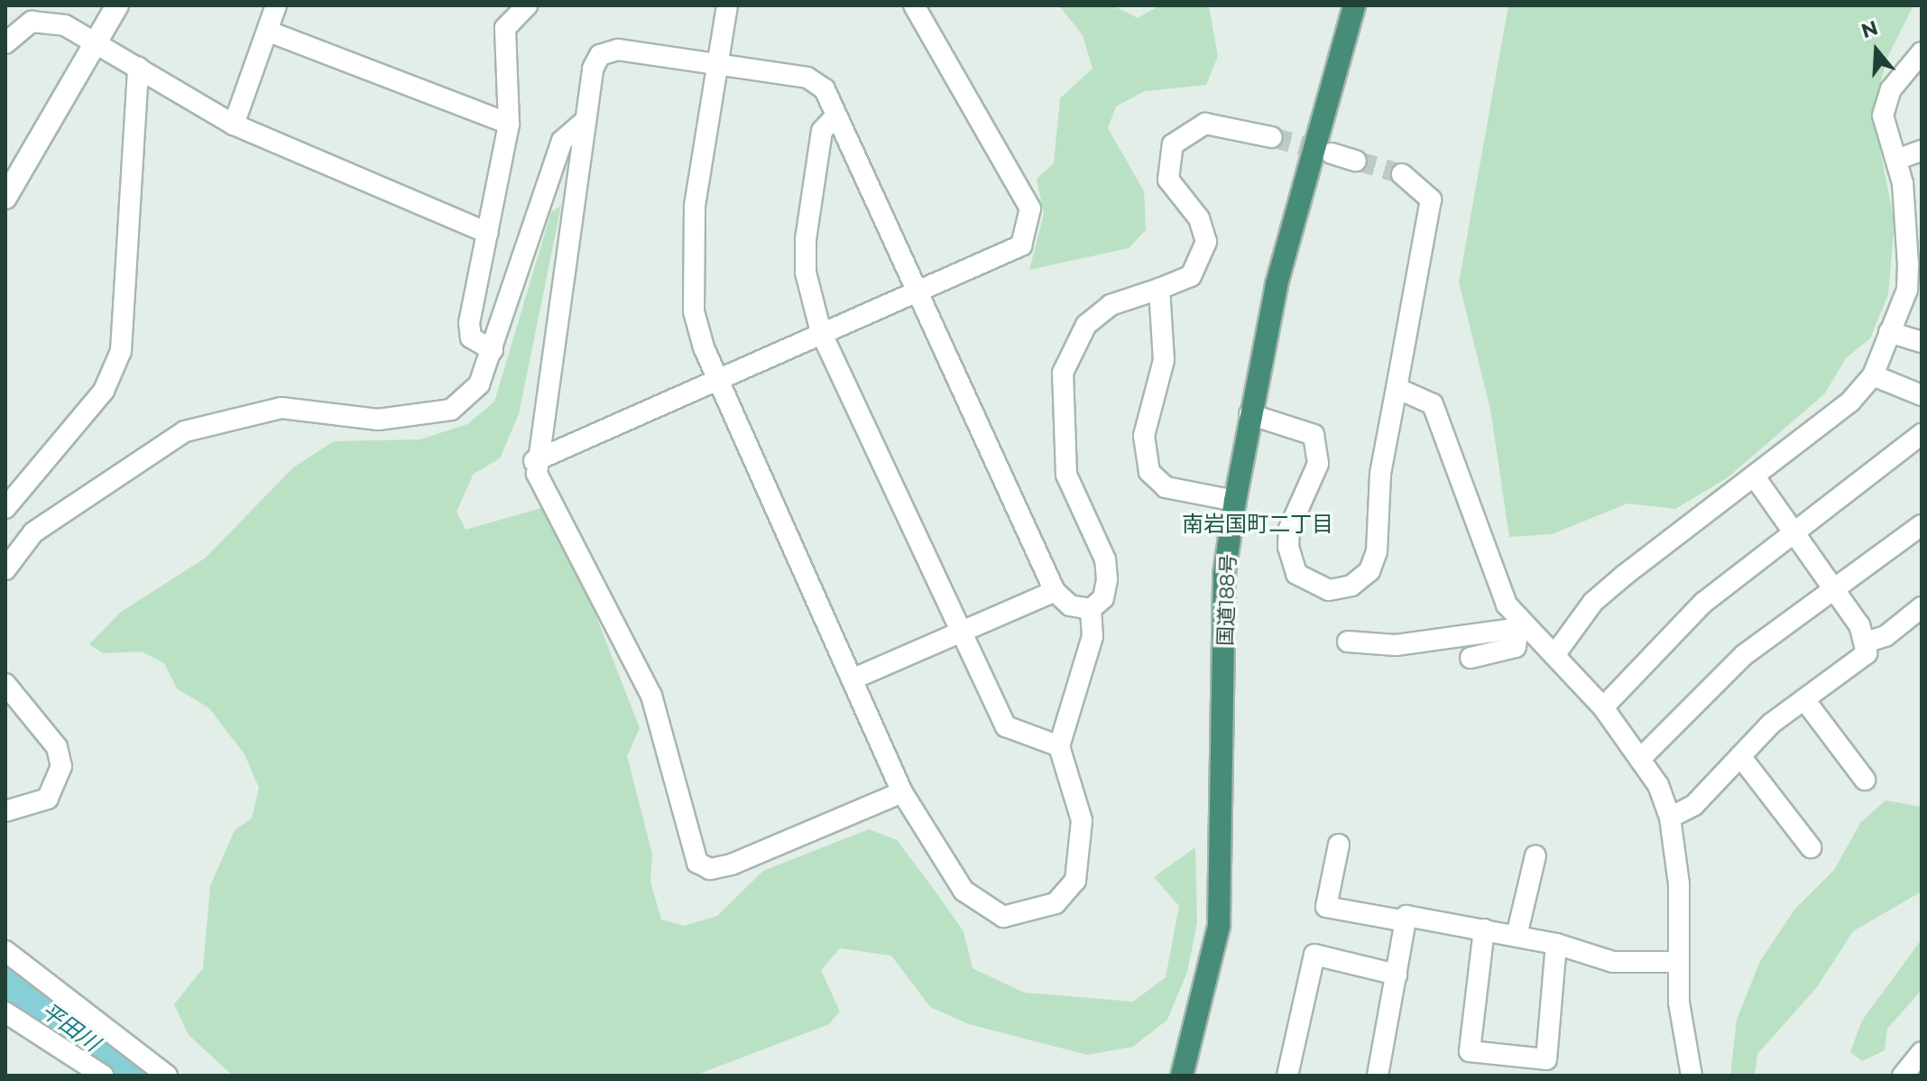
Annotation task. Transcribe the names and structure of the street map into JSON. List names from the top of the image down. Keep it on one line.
{"streets":{"highway":["国道188号"]},"districts":["南岩国町二丁目"],"water":["平田川"],"north":"top"}
